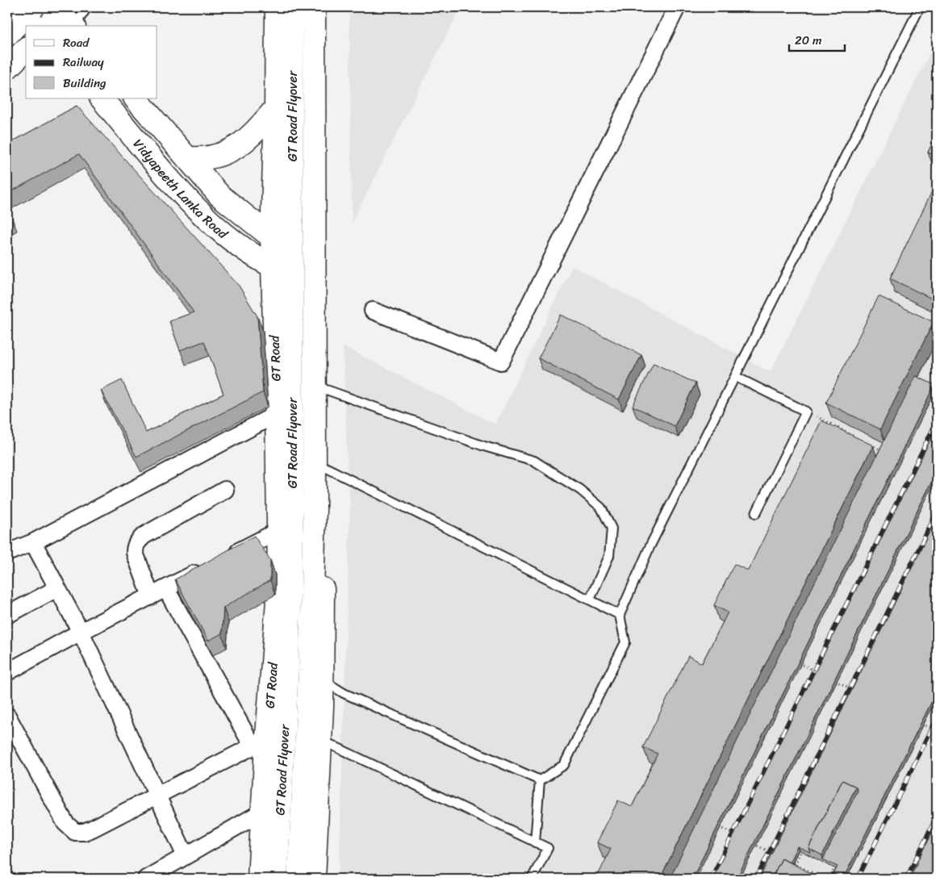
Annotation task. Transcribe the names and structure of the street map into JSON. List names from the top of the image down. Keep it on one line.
{"streets":{"main road":["GT Road Flyover","Vidyapeeth Lanka Road","GT Road"]},"crossings":[["Vidyapeeth Lanka Road","GT Road"]],"legend":["Road","Railway","Building"],"scale_bar":"20 m"}
